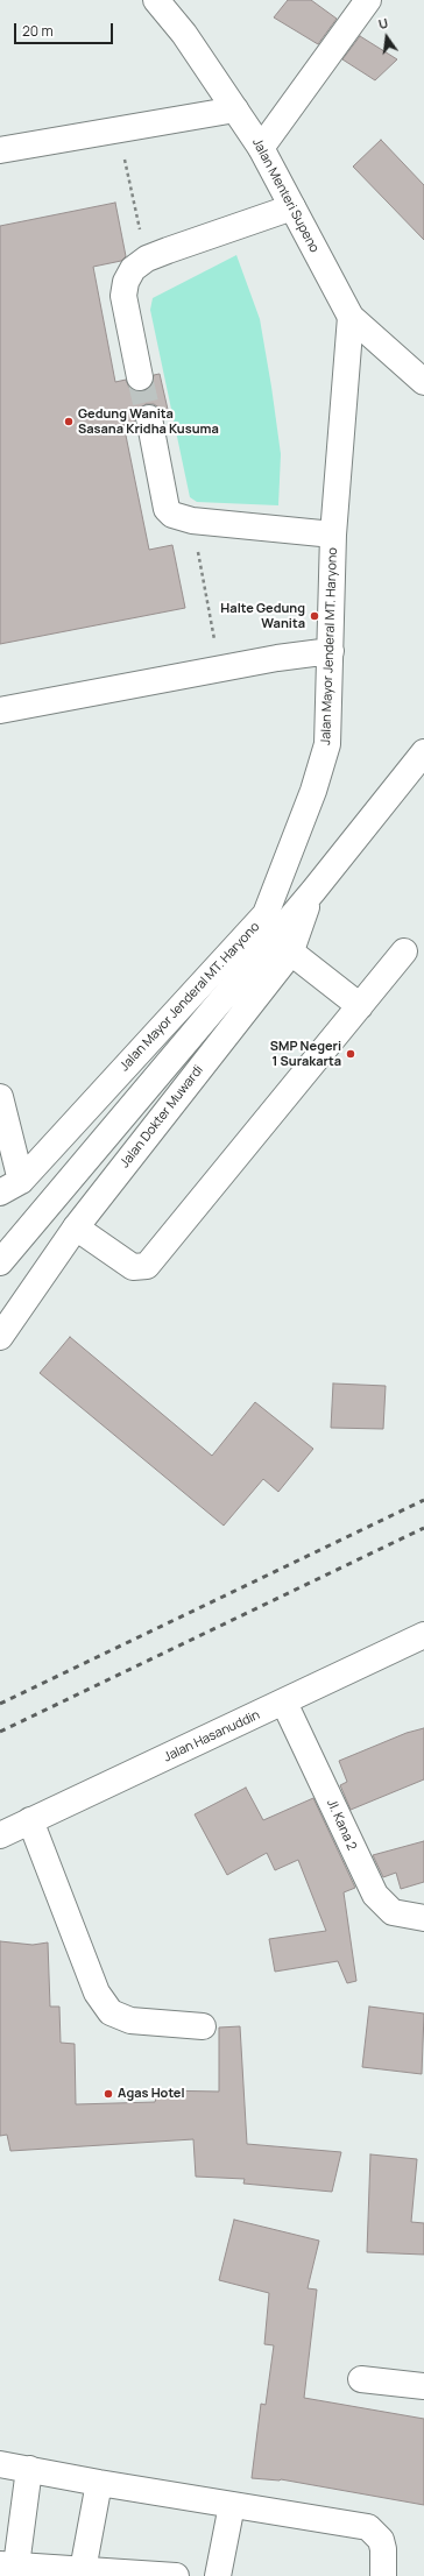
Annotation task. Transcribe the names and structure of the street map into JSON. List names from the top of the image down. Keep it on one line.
{"streets":{"main road":["Jalan Menteri Supeno","Jalan Mayor Jenderal MT. Haryono","Jalan Dokter Muwardi","Jalan Hasanuddin","Jl. Kana 2"]},"crossings":[["Jalan Menteri Supeno","Jalan Mayor Jenderal MT. Haryono"],["Jalan Hasanuddin","Jl. Kana 2"]],"places":["Gedung Wanita Sasana Kridha Kusuma","Halte Gedung Wanita","SMP Negeri 1 Surakarta","Agas Hotel"],"scale_bar":"20 m","north":"top"}
